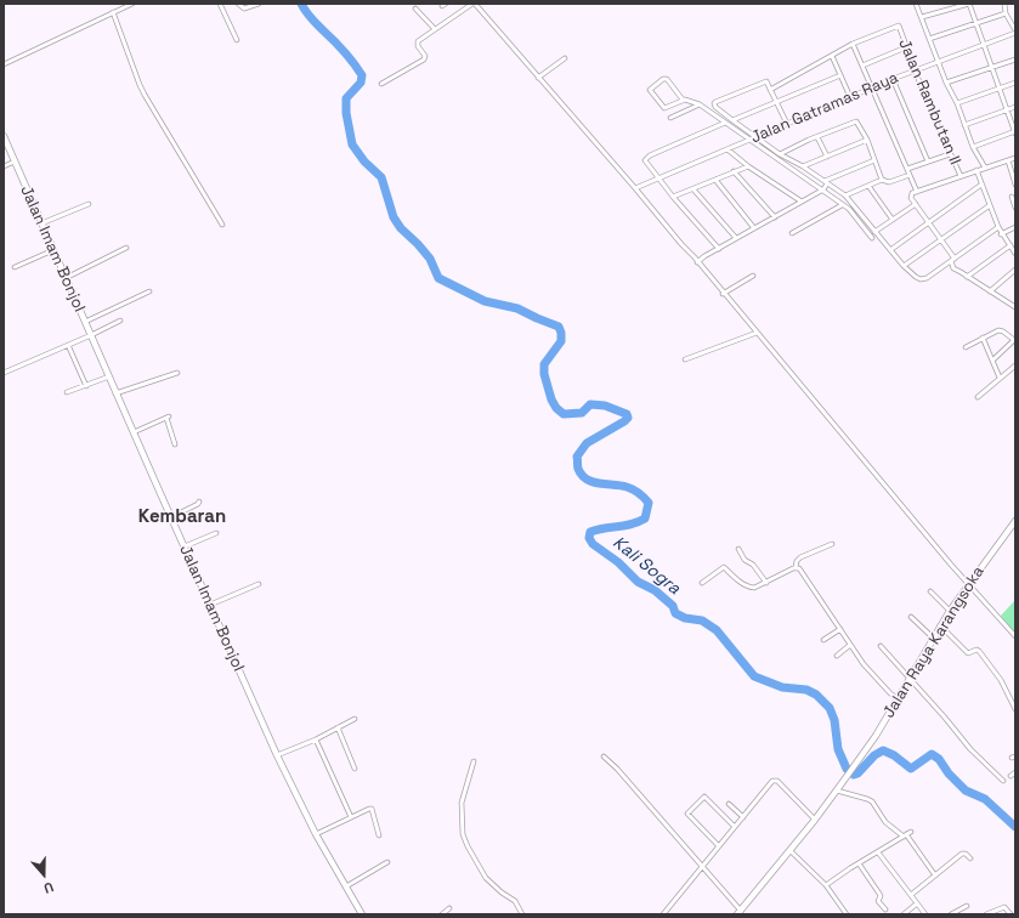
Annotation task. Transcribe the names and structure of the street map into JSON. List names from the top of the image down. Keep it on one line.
{"streets":{"main road":["Jalan Imam Bonjol","Jalan Raya Karangsoka"],"street":["Jalan Rambutan II","Jalan Gatramas Raya"]},"crossings":[["Jalan Rambutan II","Jalan Gatramas Raya"]],"districts":["Kembaran"],"water":["Kali Sogra"],"north":"bottom"}
